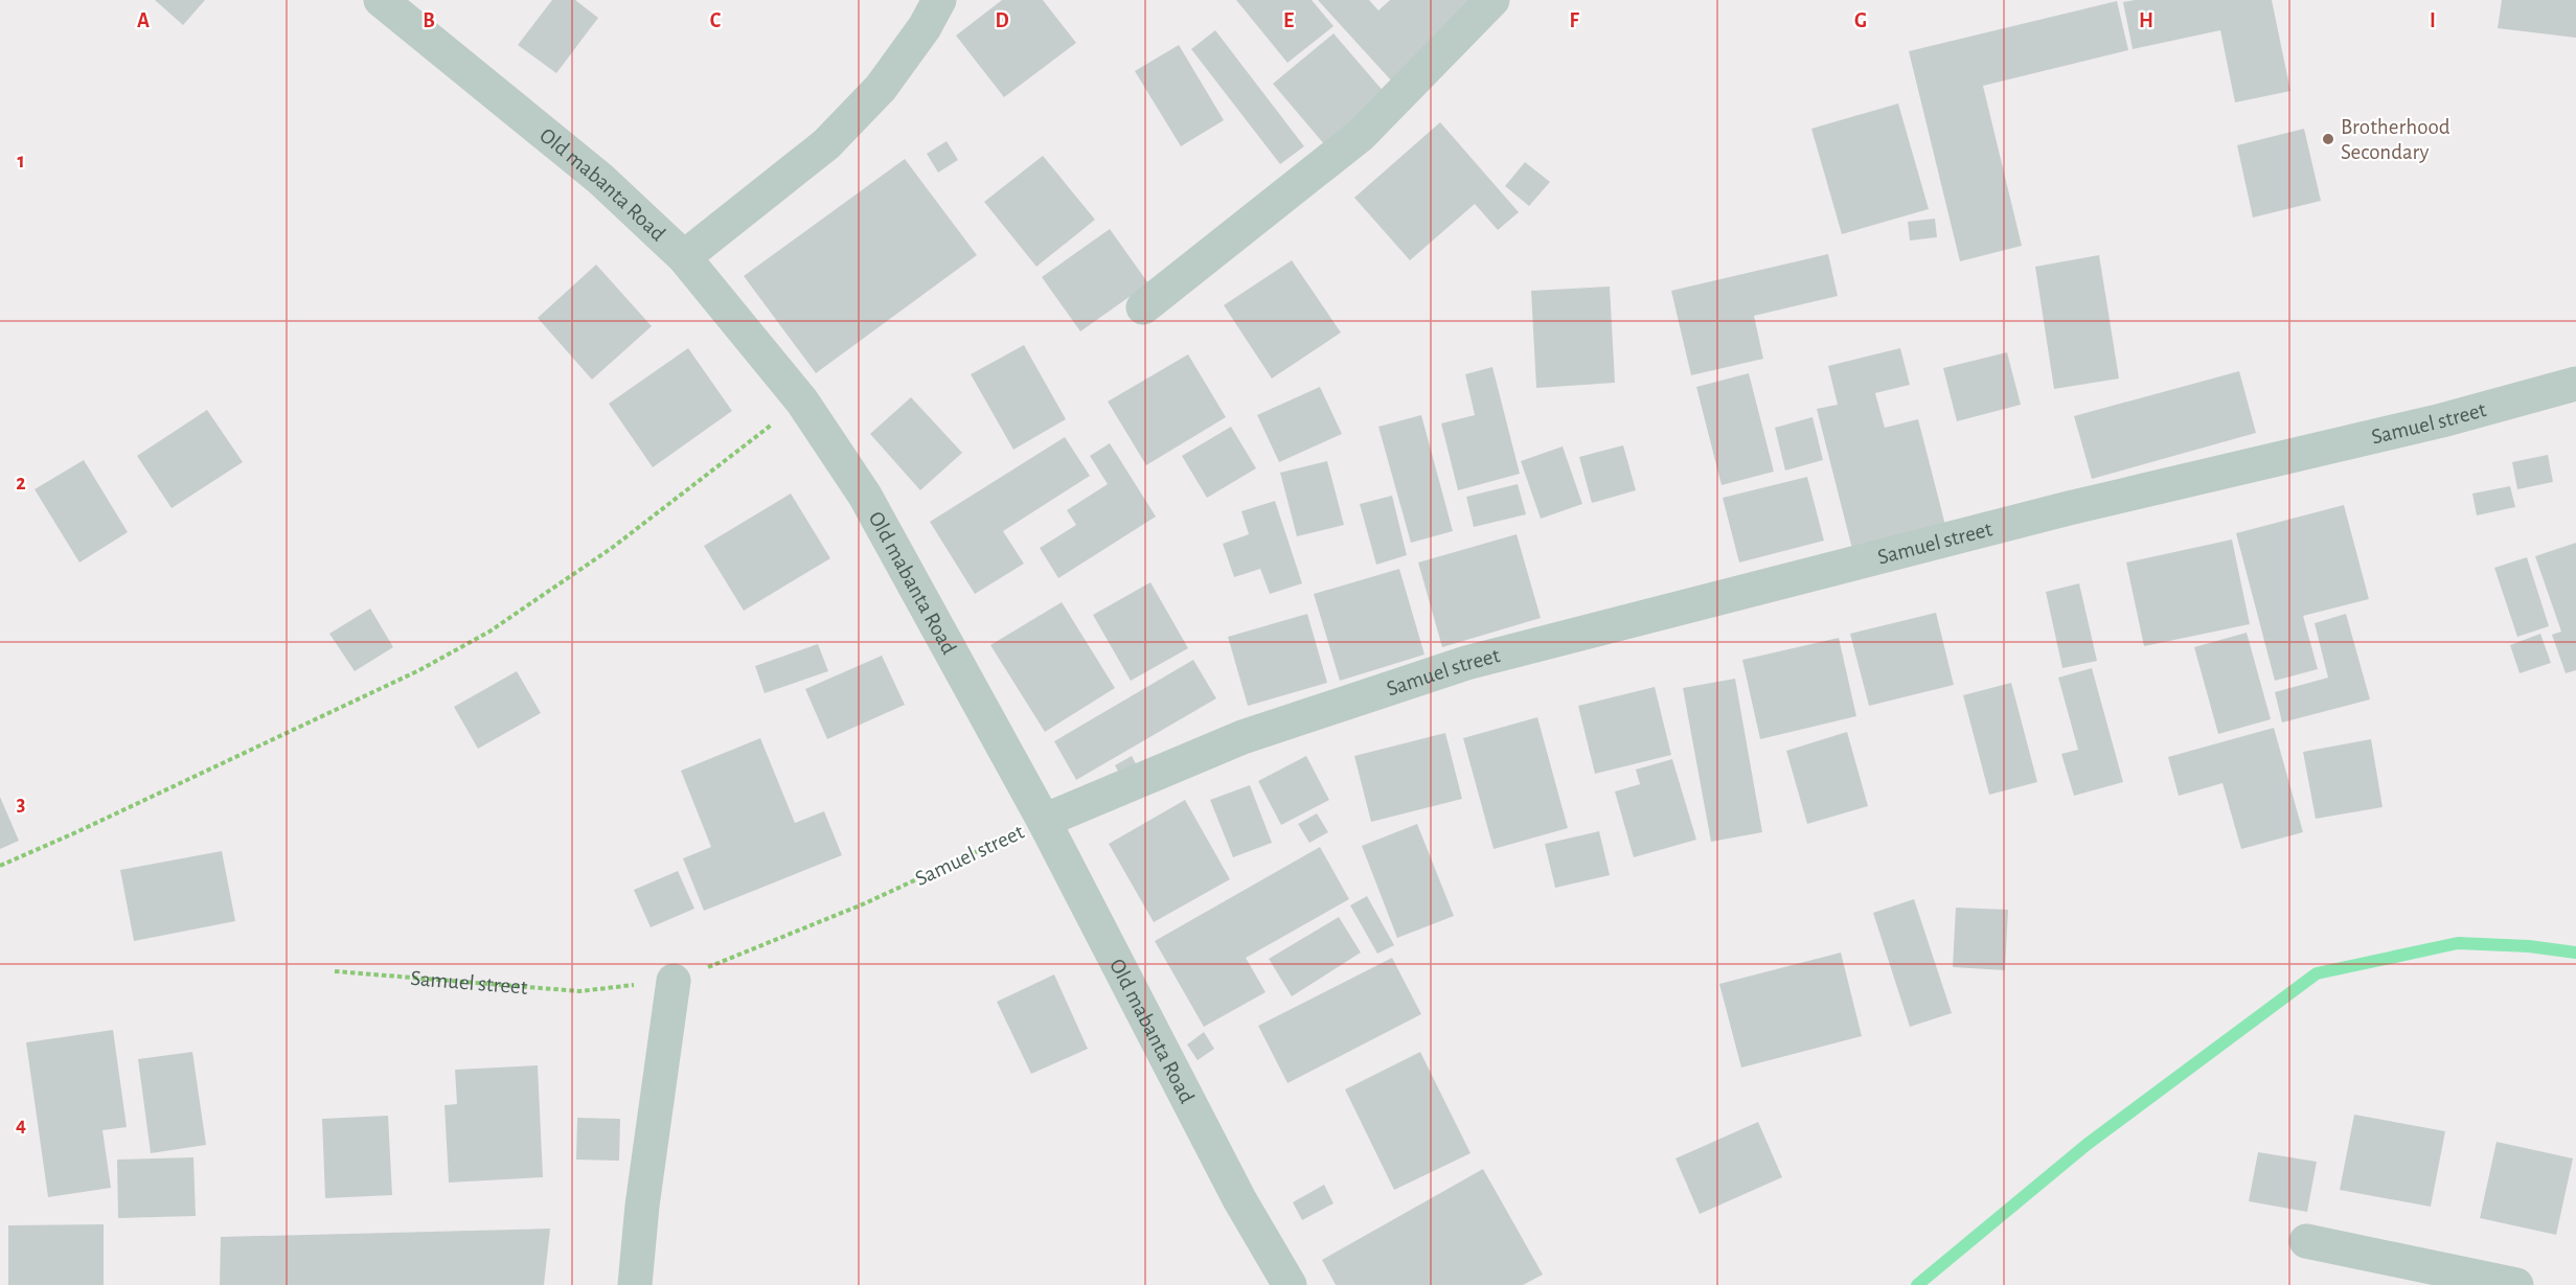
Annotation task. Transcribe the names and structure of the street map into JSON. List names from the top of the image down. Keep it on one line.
{"streets":{"street":["Old mabanta Road","Samuel street"]},"crossings":[["Old mabanta Road","Samuel street"]],"places":["Brotherhood Secondary"],"grid":{"columns":["A","B","C","D","E","F","G","H","I"],"rows":["1","2","3","4"]}}
